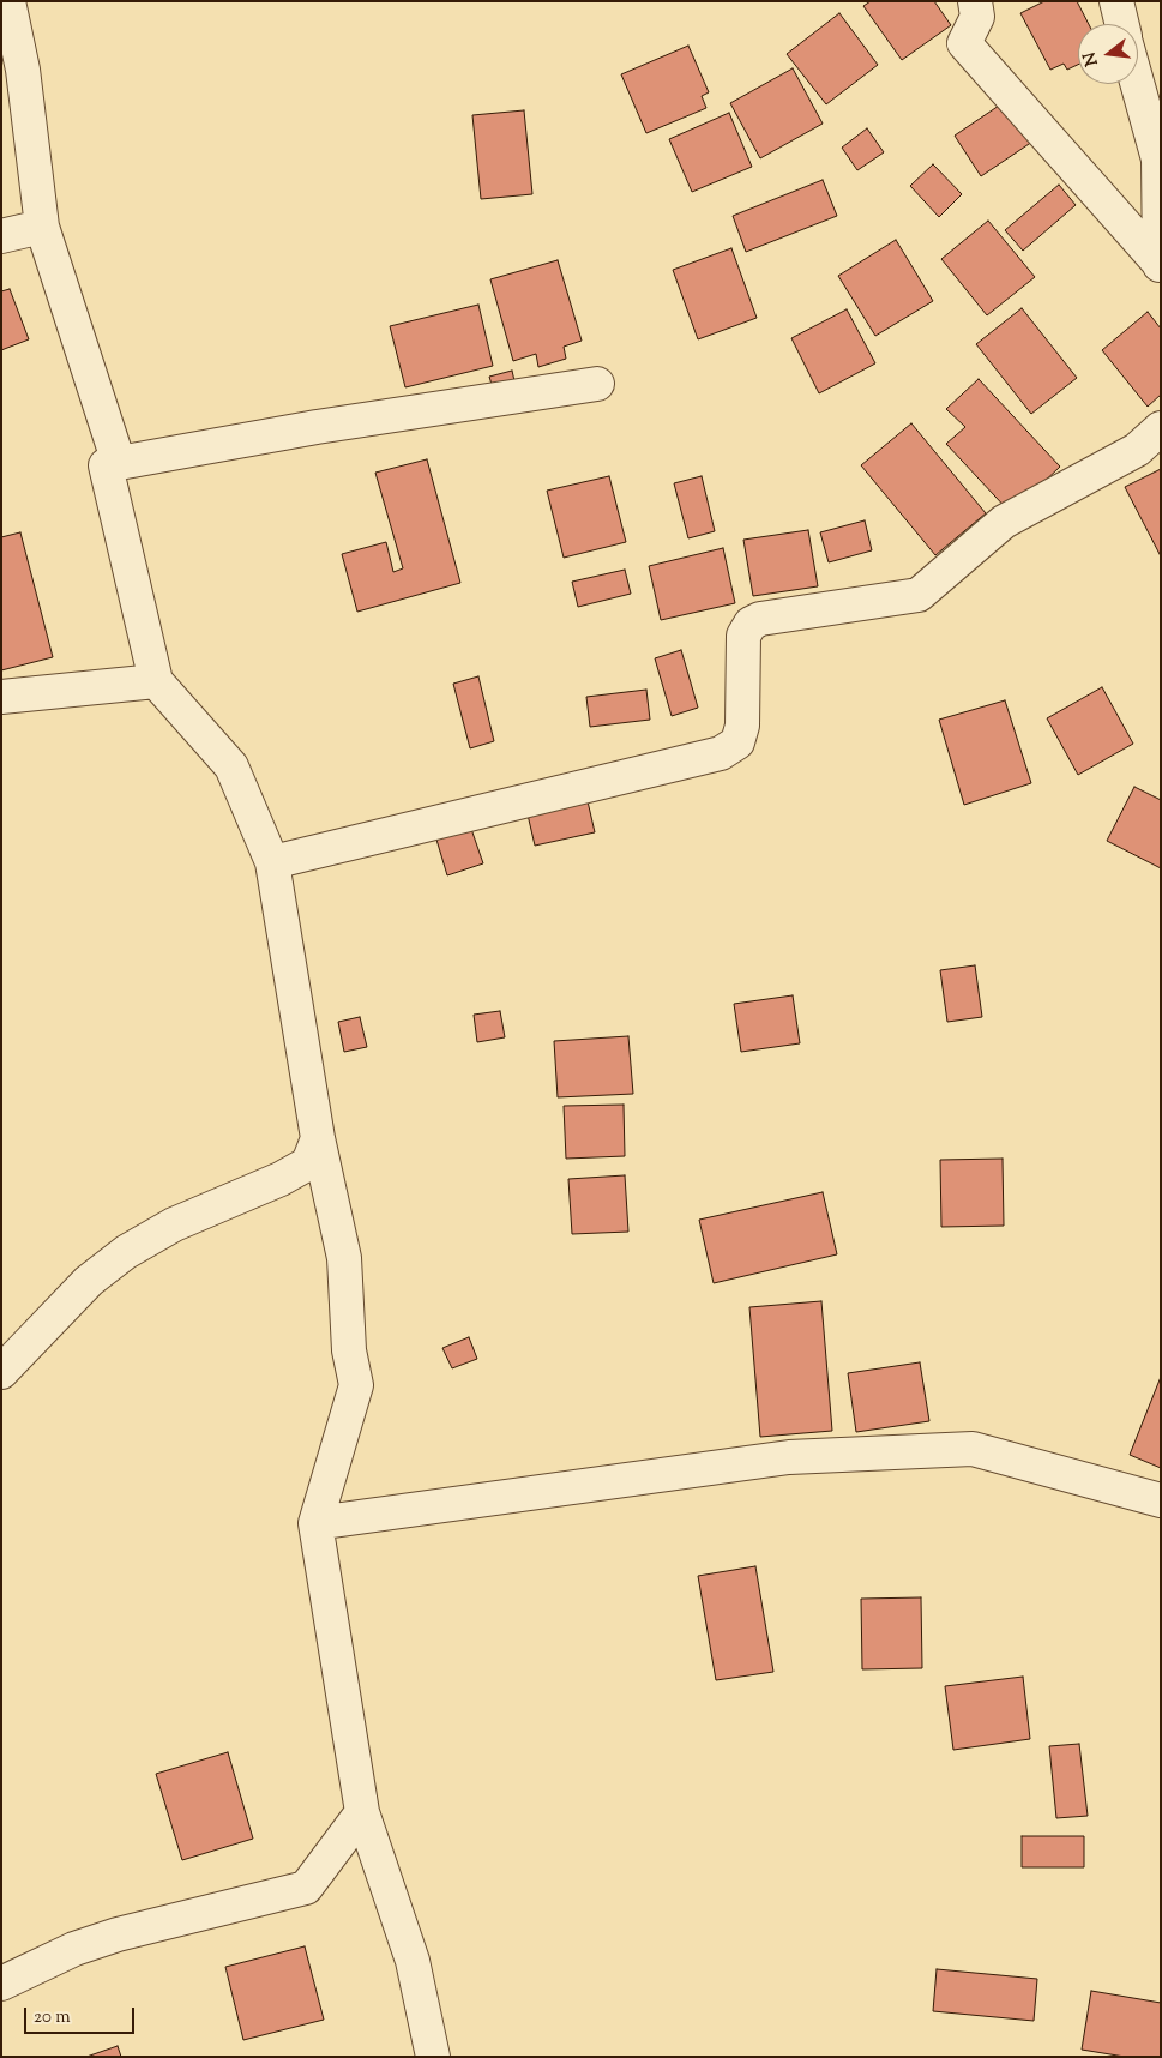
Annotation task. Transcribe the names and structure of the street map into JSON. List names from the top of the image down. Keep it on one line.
{"scale_bar":"20 m","north":"left"}
